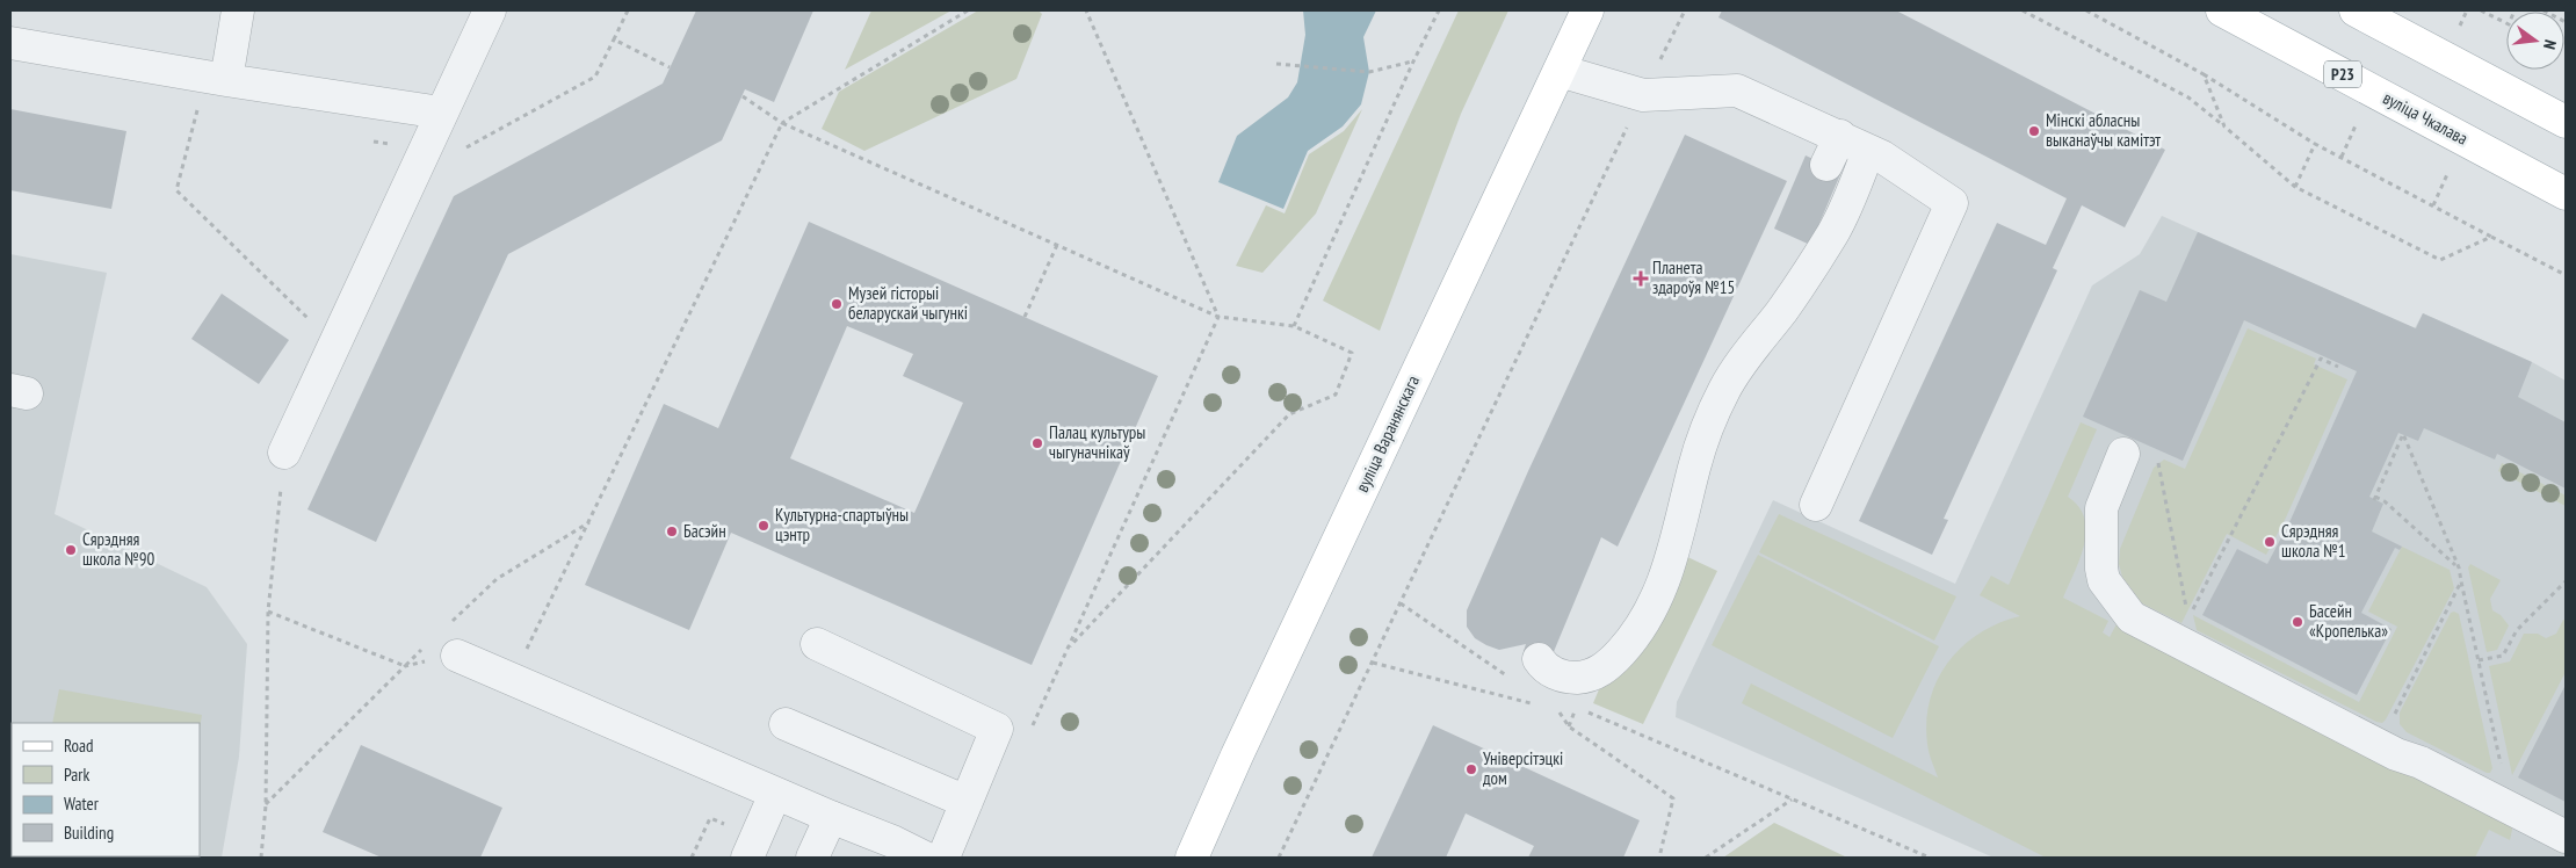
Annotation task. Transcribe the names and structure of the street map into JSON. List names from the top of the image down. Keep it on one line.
{"streets":{"main road":["Р23","вуліца Чкалава","вуліца Варанянскага"]},"places":{"other":["Мінскі абласны выканаўчы камітэт","Музей гісторыі беларускай чыгункі","Палац культуры чыгуначнікаў","Культурна-спартыўны цэнтр","Басэйн","Сярэдняя школа №1","Сярэдняя школа №90","Басейн «Кропелька»","Універсітэцкі дом"],"health":["Планета здароўя №15"]},"legend":["Road","Park","Water","Building"],"north":"right"}
